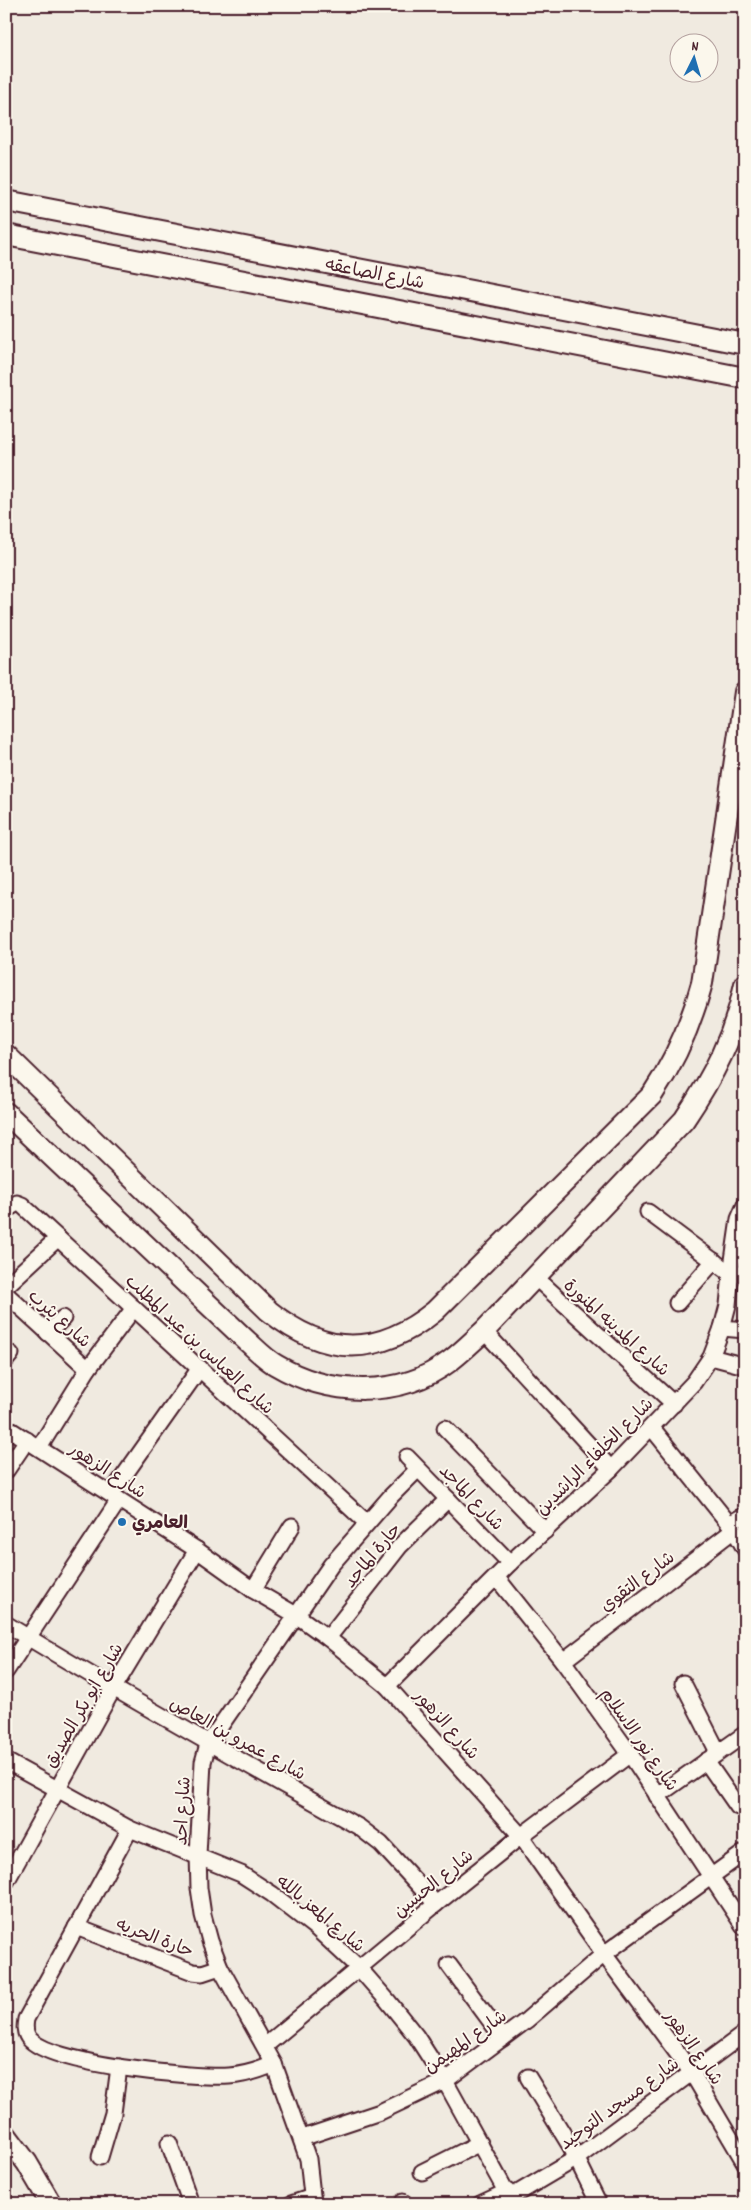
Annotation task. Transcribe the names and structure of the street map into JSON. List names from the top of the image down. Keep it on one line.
{"streets":{"street":["شارع الصاعقه","شارع يثرب","شارع المدينه المنورة","شارع العباس بن عبد المطلب","شارع الخلفاء الراشدين","شارع الزهور","شارع الماجد","حارة الماجد","شارع التقوي","شارع ابو بكر الصديق","شارع عمرو بن العاص","شارع نور الاسلام","شارع احد","شارع الحسين","شارع المعز بالله","حارة الحريه","شارع المهيمن","شارع مسجد التوحيد"]},"crossings":[["شارع المدينه المنورة","شارع الخلفاء الراشدين"],["شارع العباس بن عبد المطلب","شارع احد"],["شارع الخلفاء الراشدين","شارع الزهور"],["شارع الخلفاء الراشدين","شارع الماجد"],["شارع الخلفاء الراشدين","شارع نور الاسلام"],["شارع الزهور","حارة الماجد"],["شارع الزهور","شارع ابو بكر الصديق"],["شارع الزهور","شارع احد"],["شارع الزهور","شارع الحسين"],["شارع الزهور","شارع المهيمن"],["شارع الزهور","شارع مسجد التوحيد"],["شارع الماجد","حارة الماجد"],["شارع الماجد","شارع احد"],["شارع التقوي","شارع نور الاسلام"],["شارع ابو بكر الصديق","شارع عمرو بن العاص"],["شارع ابو بكر الصديق","شارع المعز بالله"],["شارع عمرو بن العاص","شارع احد"],["شارع عمرو بن العاص","شارع الحسين"],["شارع نور الاسلام","شارع الحسين"],["شارع نور الاسلام","شارع المهيمن"],["شارع احد","شارع الحسين"],["شارع احد","شارع المعز بالله"],["شارع احد","حارة الحريه"],["شارع احد","شارع المهيمن"],["شارع الحسين","شارع المعز بالله"],["شارع المعز بالله","شارع المهيمن"],["شارع المعز بالله","شارع مسجد التوحيد"]],"places":["العامري"],"north":"top"}
